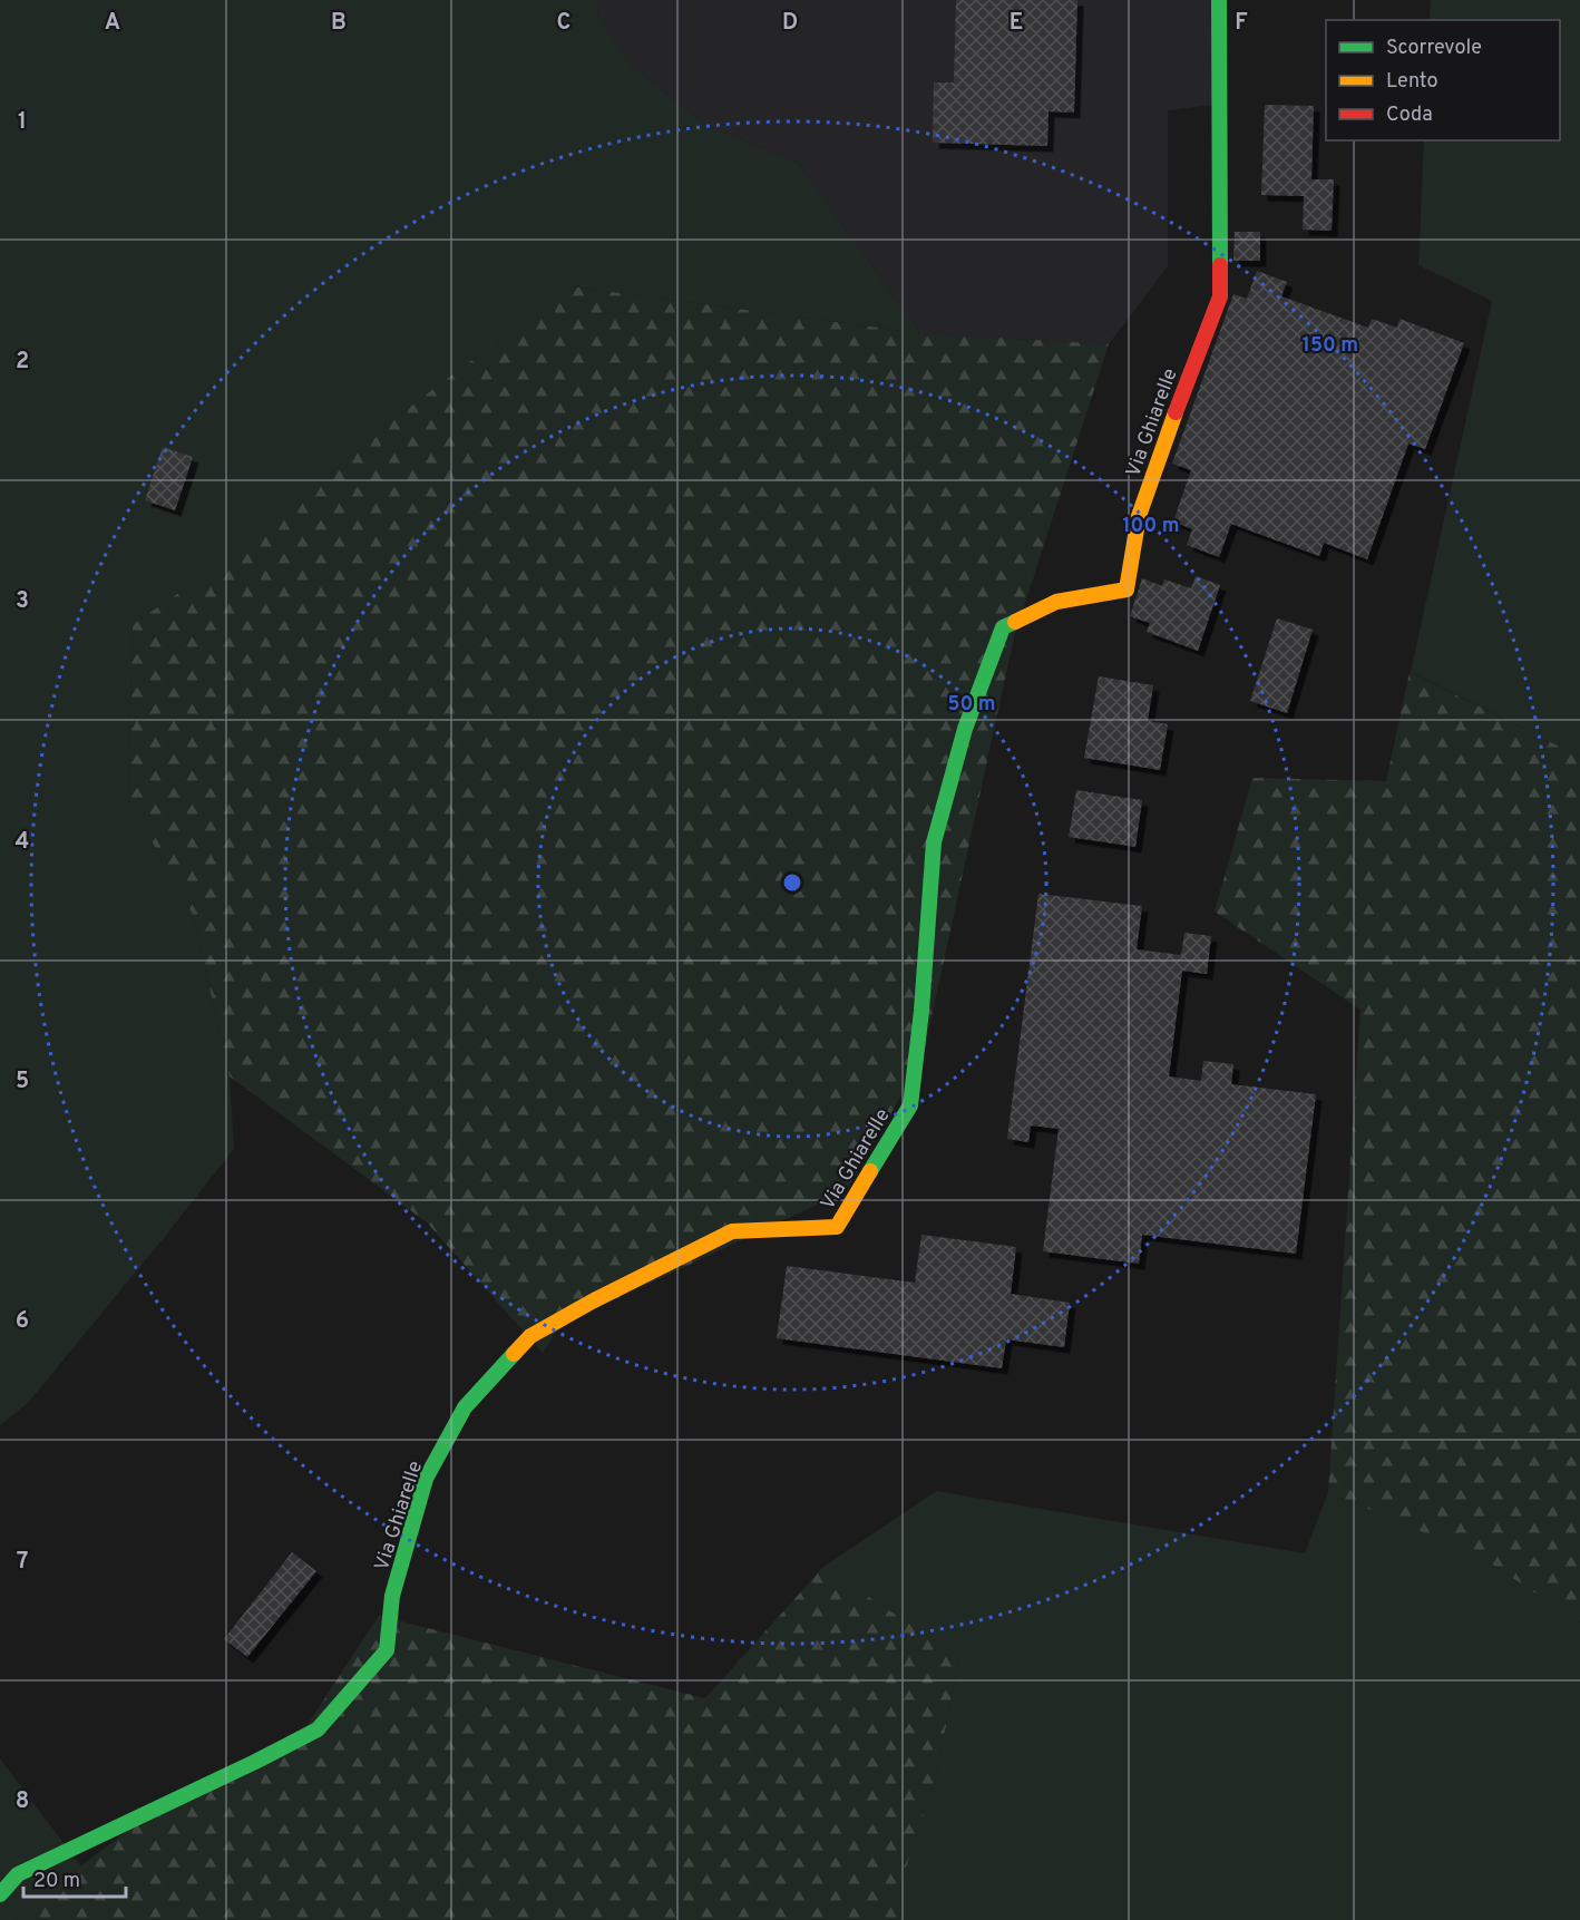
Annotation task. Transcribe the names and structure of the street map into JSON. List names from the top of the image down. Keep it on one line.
{"streets":{"street":["Via Ghiarelle"]},"legend":["Scorrevole","Lento","Coda"],"scale_bar":"20 m","grid":{"columns":["A","B","C","D","E","F"],"rows":["1","2","3","4","5","6","7","8"]},"rings":["150 m","100 m","50 m"]}
